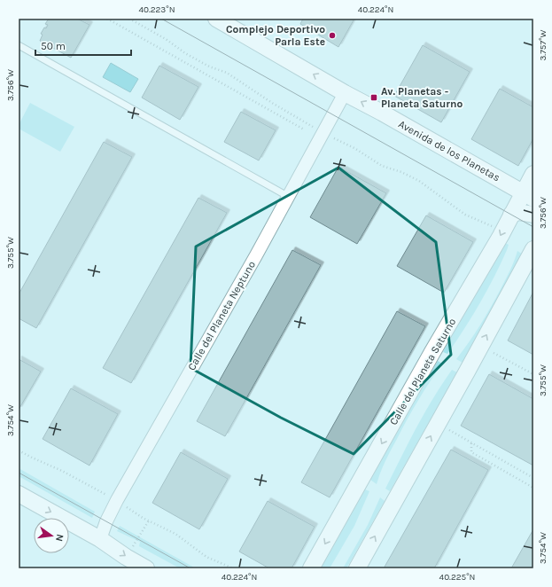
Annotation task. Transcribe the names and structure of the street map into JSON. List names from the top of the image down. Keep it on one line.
{"streets":{"street":["Avenida de los Planetas","Calle del Planeta Neptuno","Calle del Planeta Saturno"]},"crossings":[["Avenida de los Planetas","Calle del Planeta Neptuno"],["Avenida de los Planetas","Calle del Planeta Saturno"]],"one_way":["Avenida de los Planetas"],"places":{"other":["Complejo Deportivo Parla Este"],"transit":["Av. Planetas - Planeta Saturno"]},"scale_bar":"50 m","north":"right","coordinates":["40.223°N","40.224°N","3.757°W","3.756°W","3.755°W","3.754°W","40.225°N"]}
